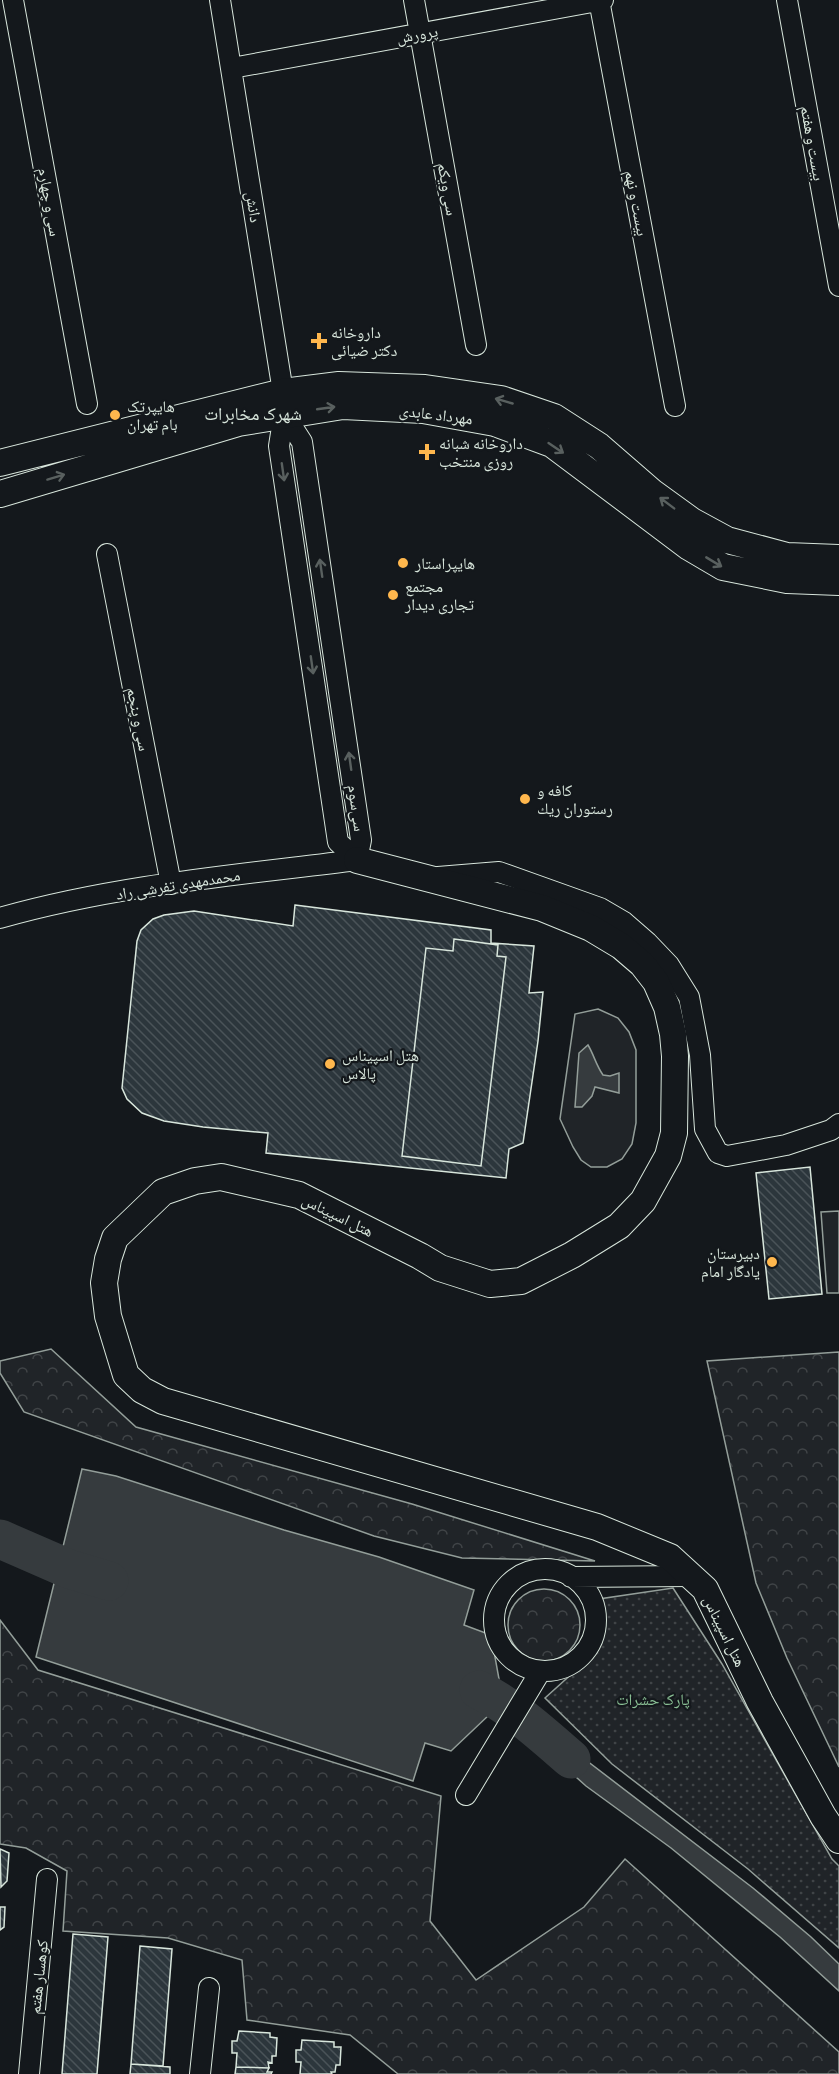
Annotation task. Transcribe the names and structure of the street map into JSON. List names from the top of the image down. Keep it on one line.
{"streets":{"street":["پرورش","بیست و هفتم","سی ویکم","سی و چهارم","بیست و نهم","دانش","مهرداد عابدی","سی و پنجم","سی‌سوم","محمدمهدی تفرشی راد","هتل اسپیناس","کوهسار هفتم"]},"crossings":[["پرورش","سی ویکم"],["پرورش","بیست و نهم"],["پرورش","دانش"],["دانش","مهرداد عابدی"],["دانش","سی‌سوم"],["مهرداد عابدی","سی‌سوم"],["سی و پنجم","محمدمهدی تفرشی راد"],["سی‌سوم","محمدمهدی تفرشی راد"],["سی‌سوم","هتل اسپیناس"],["محمدمهدی تفرشی راد","هتل اسپیناس"]],"districts":["شهرک مخابرات"],"parks":["پارک حشرات"],"places":{"health":["داروخانه دکتر ضیائی","داروخانه شبانه روزی منتخب"],"other":["هایپرتک بام تهران","هایپراستار","مجتمع تجاری دیدار","كافه و رستوران ريك","هتل اسپیناس پالاس","دبیرستان یادگار امام"]}}
